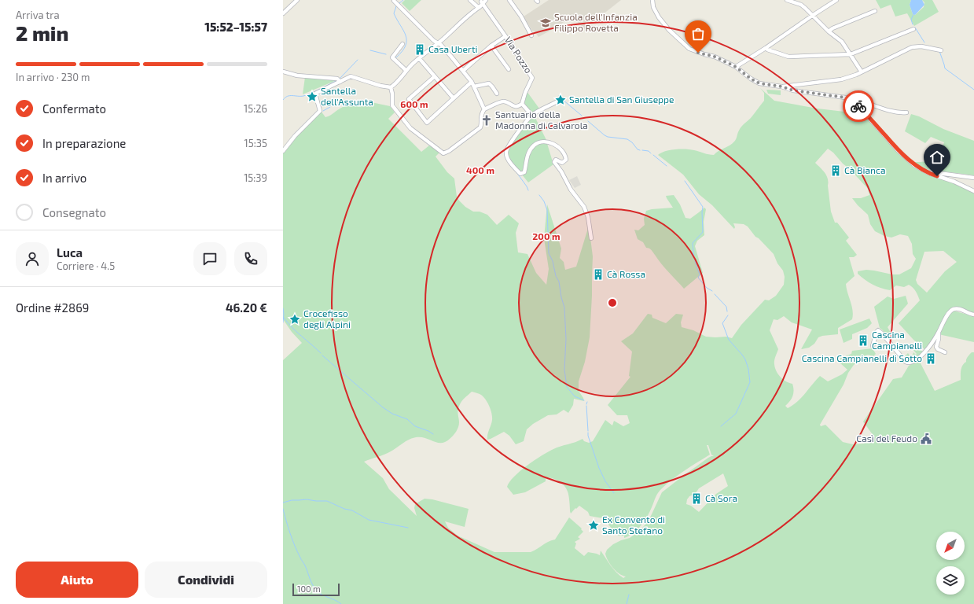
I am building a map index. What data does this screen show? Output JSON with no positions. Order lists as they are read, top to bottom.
{
  "streets": {
    "street": ["Via Pozzo"]
  },
  "places": {
    "school or university": ["Scuola dell'Infanzia Filippo Rovetta"],
    "building": [
      "Casa Uberti",
      "Cà Bianca",
      "Cà Rossa",
      "Cascina Campianelli",
      "Cascina Campianelli di Sotto",
      "Cà Sora"
    ],
    "place": [
      "Santella dell'Assunta",
      "Santella di San Giuseppe",
      "Crocefisso degli Alpini",
      "Ex Convento di Santo Stefano"
    ],
    "church": ["Santuario della Madonna di Calvarola"],
    "public building": ["Casì del Feudo"]
  },
  "scale_bar": "100 m",
  "north": "bottom left",
  "page": {
    "heading": ["2 min", "Arriva tra", "15:52–15:57"],
    "panel": [
      "Luca",
      "Corriere · 4.5",
      "Ordine #2869",
      "46.20 €"
    ],
    "bar": "In arrivo · 230 m",
    "list": [
      ["Confermato", "15:26"],
      ["In preparazione", "15:35"],
      ["In arrivo", "15:39"],
      "Consegnato"
    ],
    "buttons": ["Aiuto", "Condividi"],
    "scale": "100 m"
  },
  "rings": ["600 m", "400 m", "200 m"]
}
